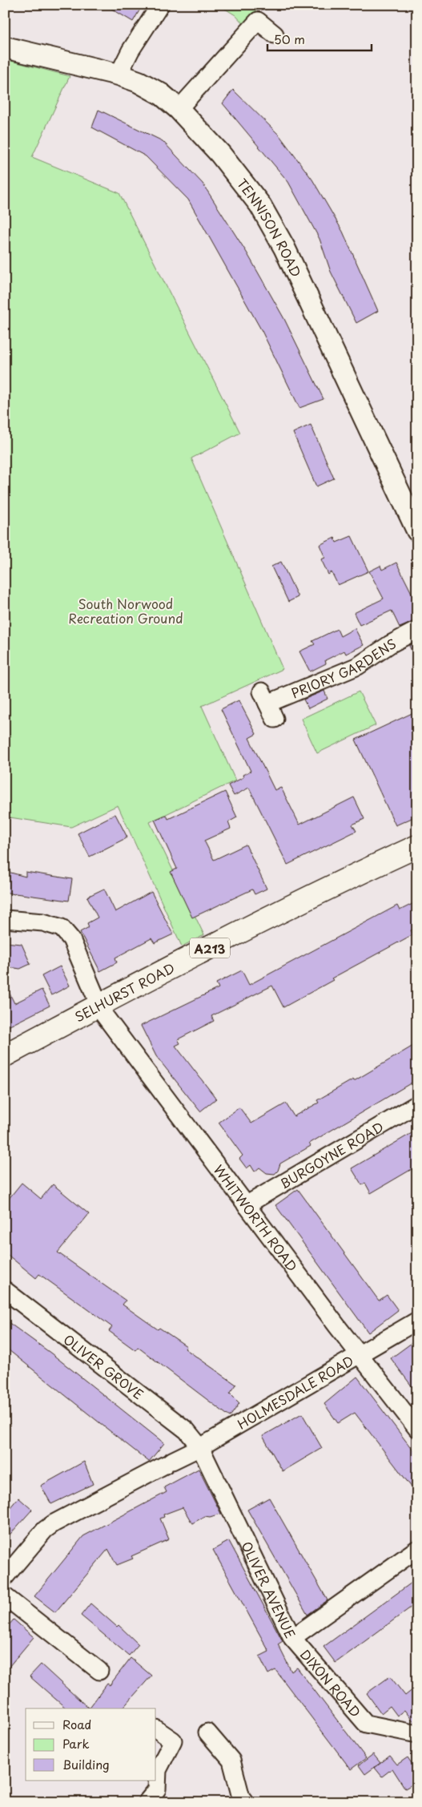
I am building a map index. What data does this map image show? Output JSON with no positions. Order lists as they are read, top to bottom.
{
  "streets": {
    "main road": ["A213", "SELHURST ROAD"],
    "street": [
      "TENNISON ROAD",
      "PRIORY GARDENS",
      "BURGOYNE ROAD",
      "WHITWORTH ROAD",
      "OLIVER GROVE",
      "HOLMESDALE ROAD",
      "OLIVER AVENUE",
      "DIXON ROAD"
    ]
  },
  "crossings": [
    ["SELHURST ROAD", "WHITWORTH ROAD"],
    ["BURGOYNE ROAD", "WHITWORTH ROAD"],
    ["WHITWORTH ROAD", "HOLMESDALE ROAD"],
    ["OLIVER GROVE", "HOLMESDALE ROAD"],
    ["OLIVER GROVE", "OLIVER AVENUE"],
    ["HOLMESDALE ROAD", "OLIVER AVENUE"],
    ["OLIVER AVENUE", "DIXON ROAD"]
  ],
  "parks": ["South Norwood Recreation Ground"],
  "legend": ["Road", "Park", "Building"],
  "scale_bar": "50 m"
}
